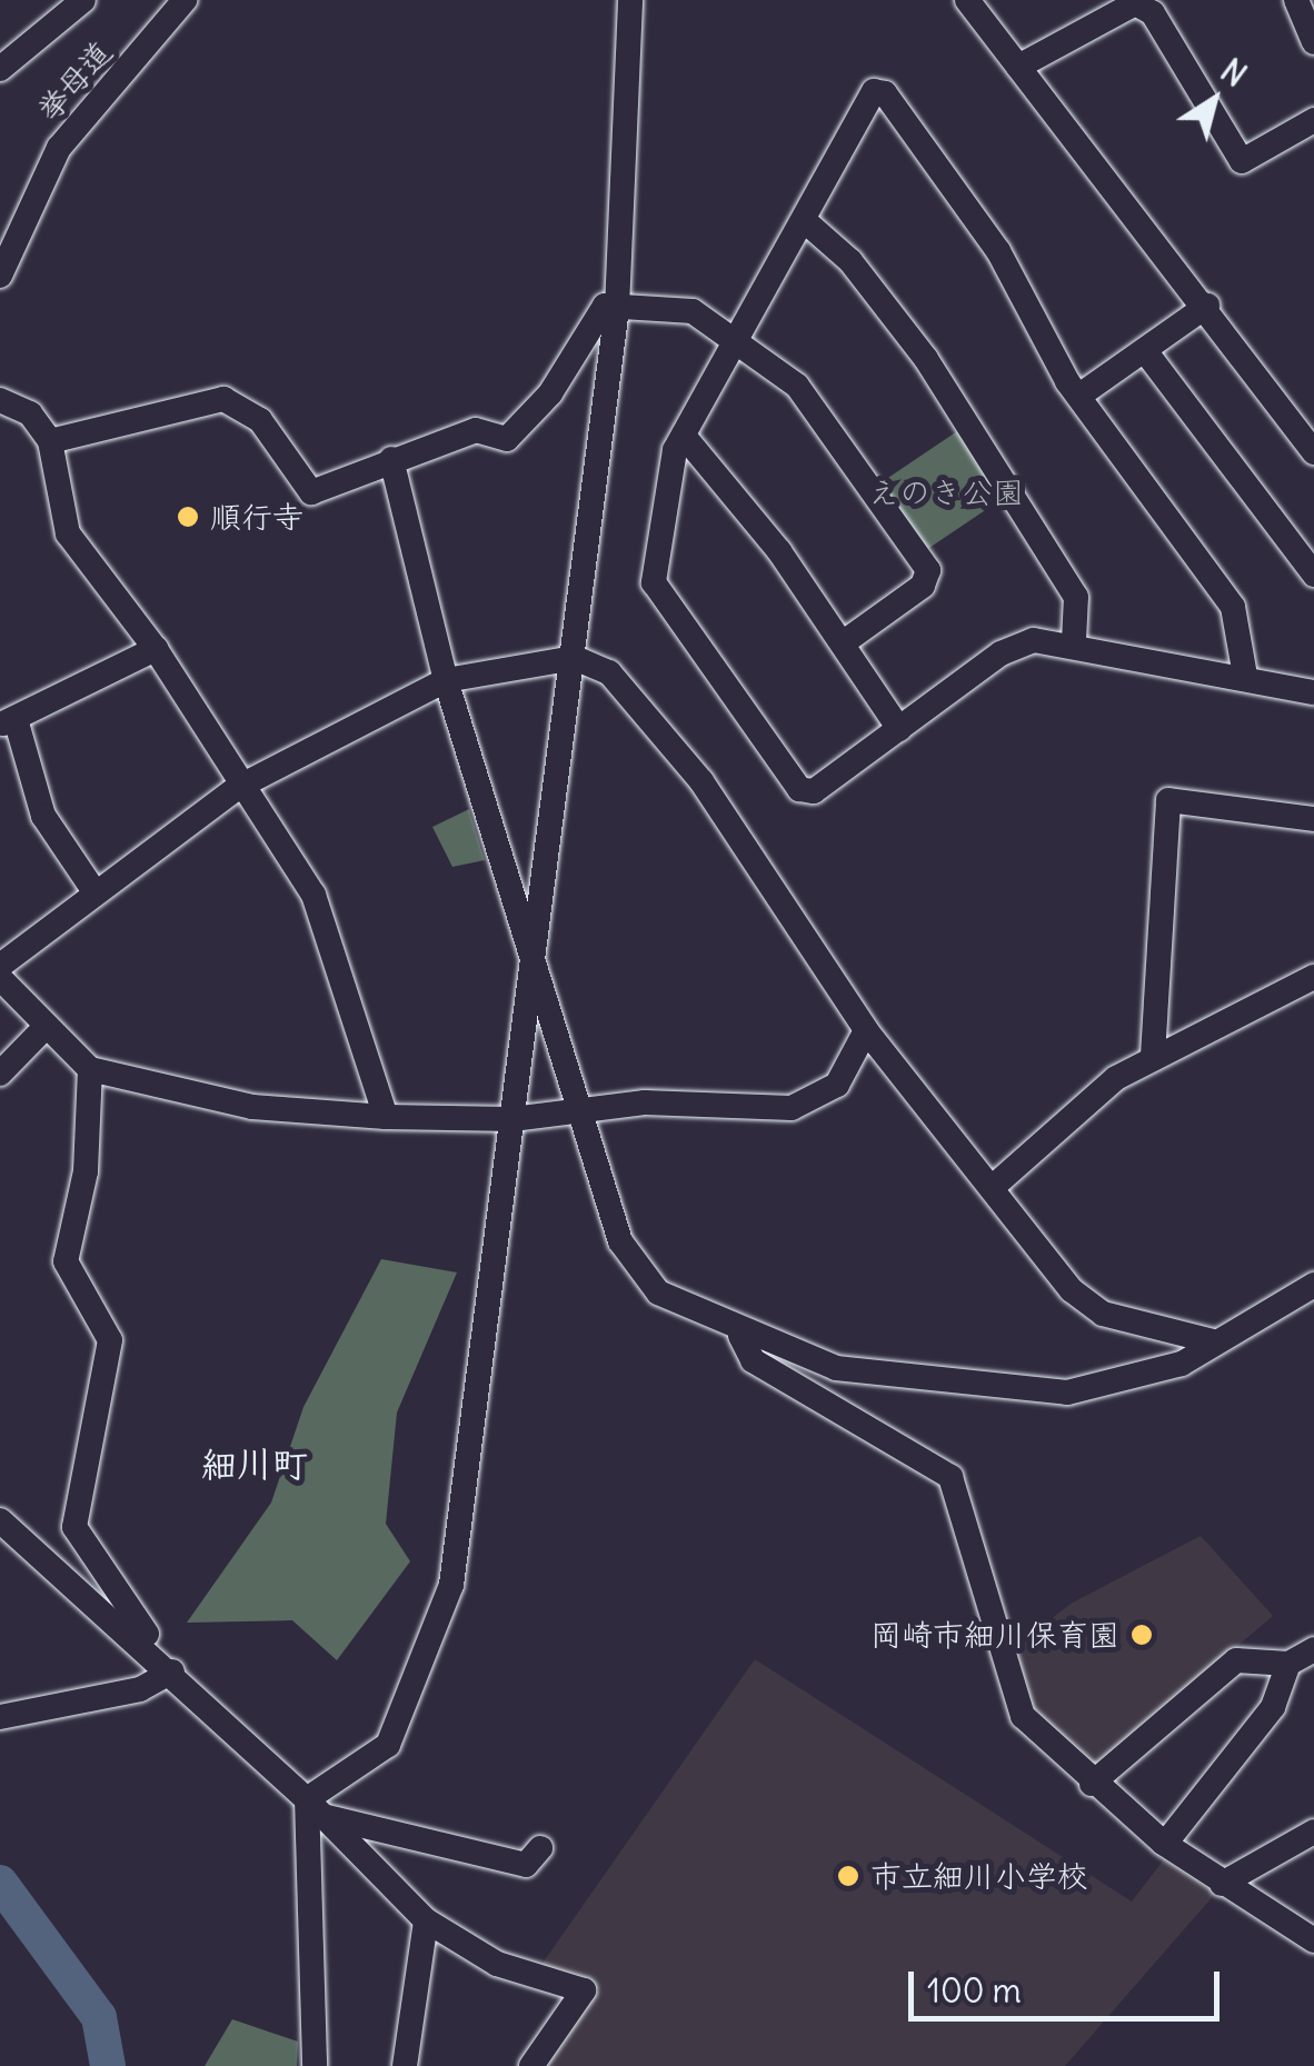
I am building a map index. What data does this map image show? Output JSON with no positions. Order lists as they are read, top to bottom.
{
  "streets": {
    "street": ["挙母道"]
  },
  "districts": ["細川町"],
  "parks": ["えのき公園"],
  "places": ["順行寺", "岡崎市細川保育園", "市立細川小学校"],
  "scale_bar": "100 m",
  "north": "top right"
}
